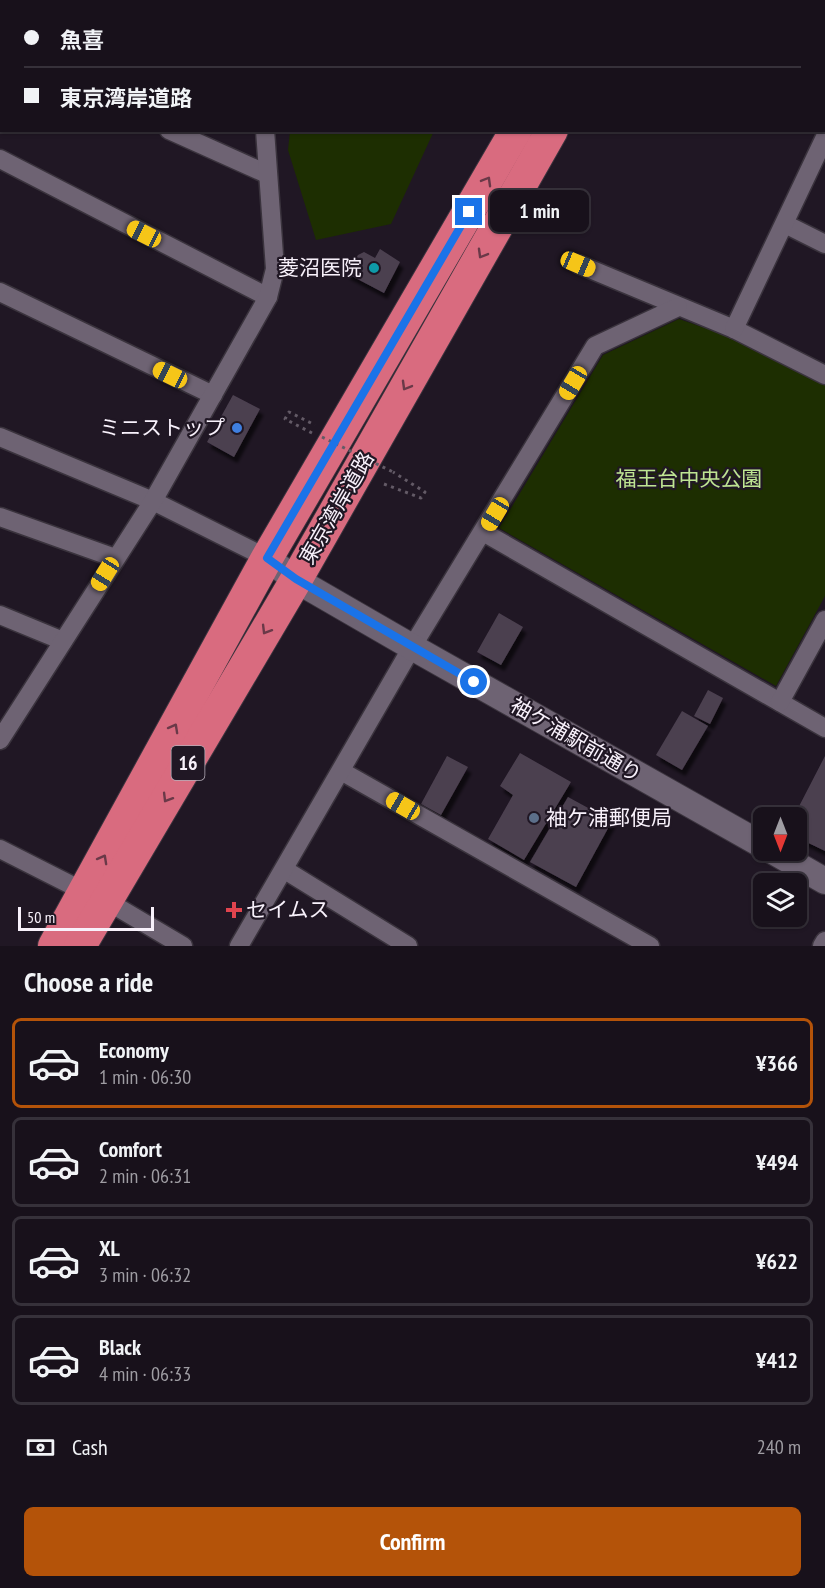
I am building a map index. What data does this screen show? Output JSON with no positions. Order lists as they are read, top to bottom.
{
  "streets": {
    "highway": ["東京湾岸道路", "16"],
    "street": ["袖ケ浦駅前通り"]
  },
  "crossings": [
    ["東京湾岸道路", "袖ケ浦駅前通り"]
  ],
  "parks": ["福王台中央公園"],
  "places": {
    "other": ["菱沼医院", "ミニストップ", "袖ケ浦郵便局"],
    "health": ["セイムス"]
  },
  "scale_bar": "50 m",
  "north": "bottom",
  "page": {
    "banner": ["魚喜", "東京湾岸道路"],
    "bubble": "1 min",
    "scale": "50 m",
    "heading": "Choose a ride",
    "list": [
      {
        "name": "Economy",
        "note": "1 min · 06:30",
        "value": "¥366"
      },
      {
        "name": "Comfort",
        "note": "2 min · 06:31",
        "value": "¥494"
      },
      {
        "name": "XL",
        "note": "3 min · 06:32",
        "value": "¥622"
      },
      {
        "name": "Black",
        "note": "4 min · 06:33",
        "value": "¥412"
      }
    ],
    "pay": ["Cash", "240 m"],
    "buttons": "Confirm"
  }
}
